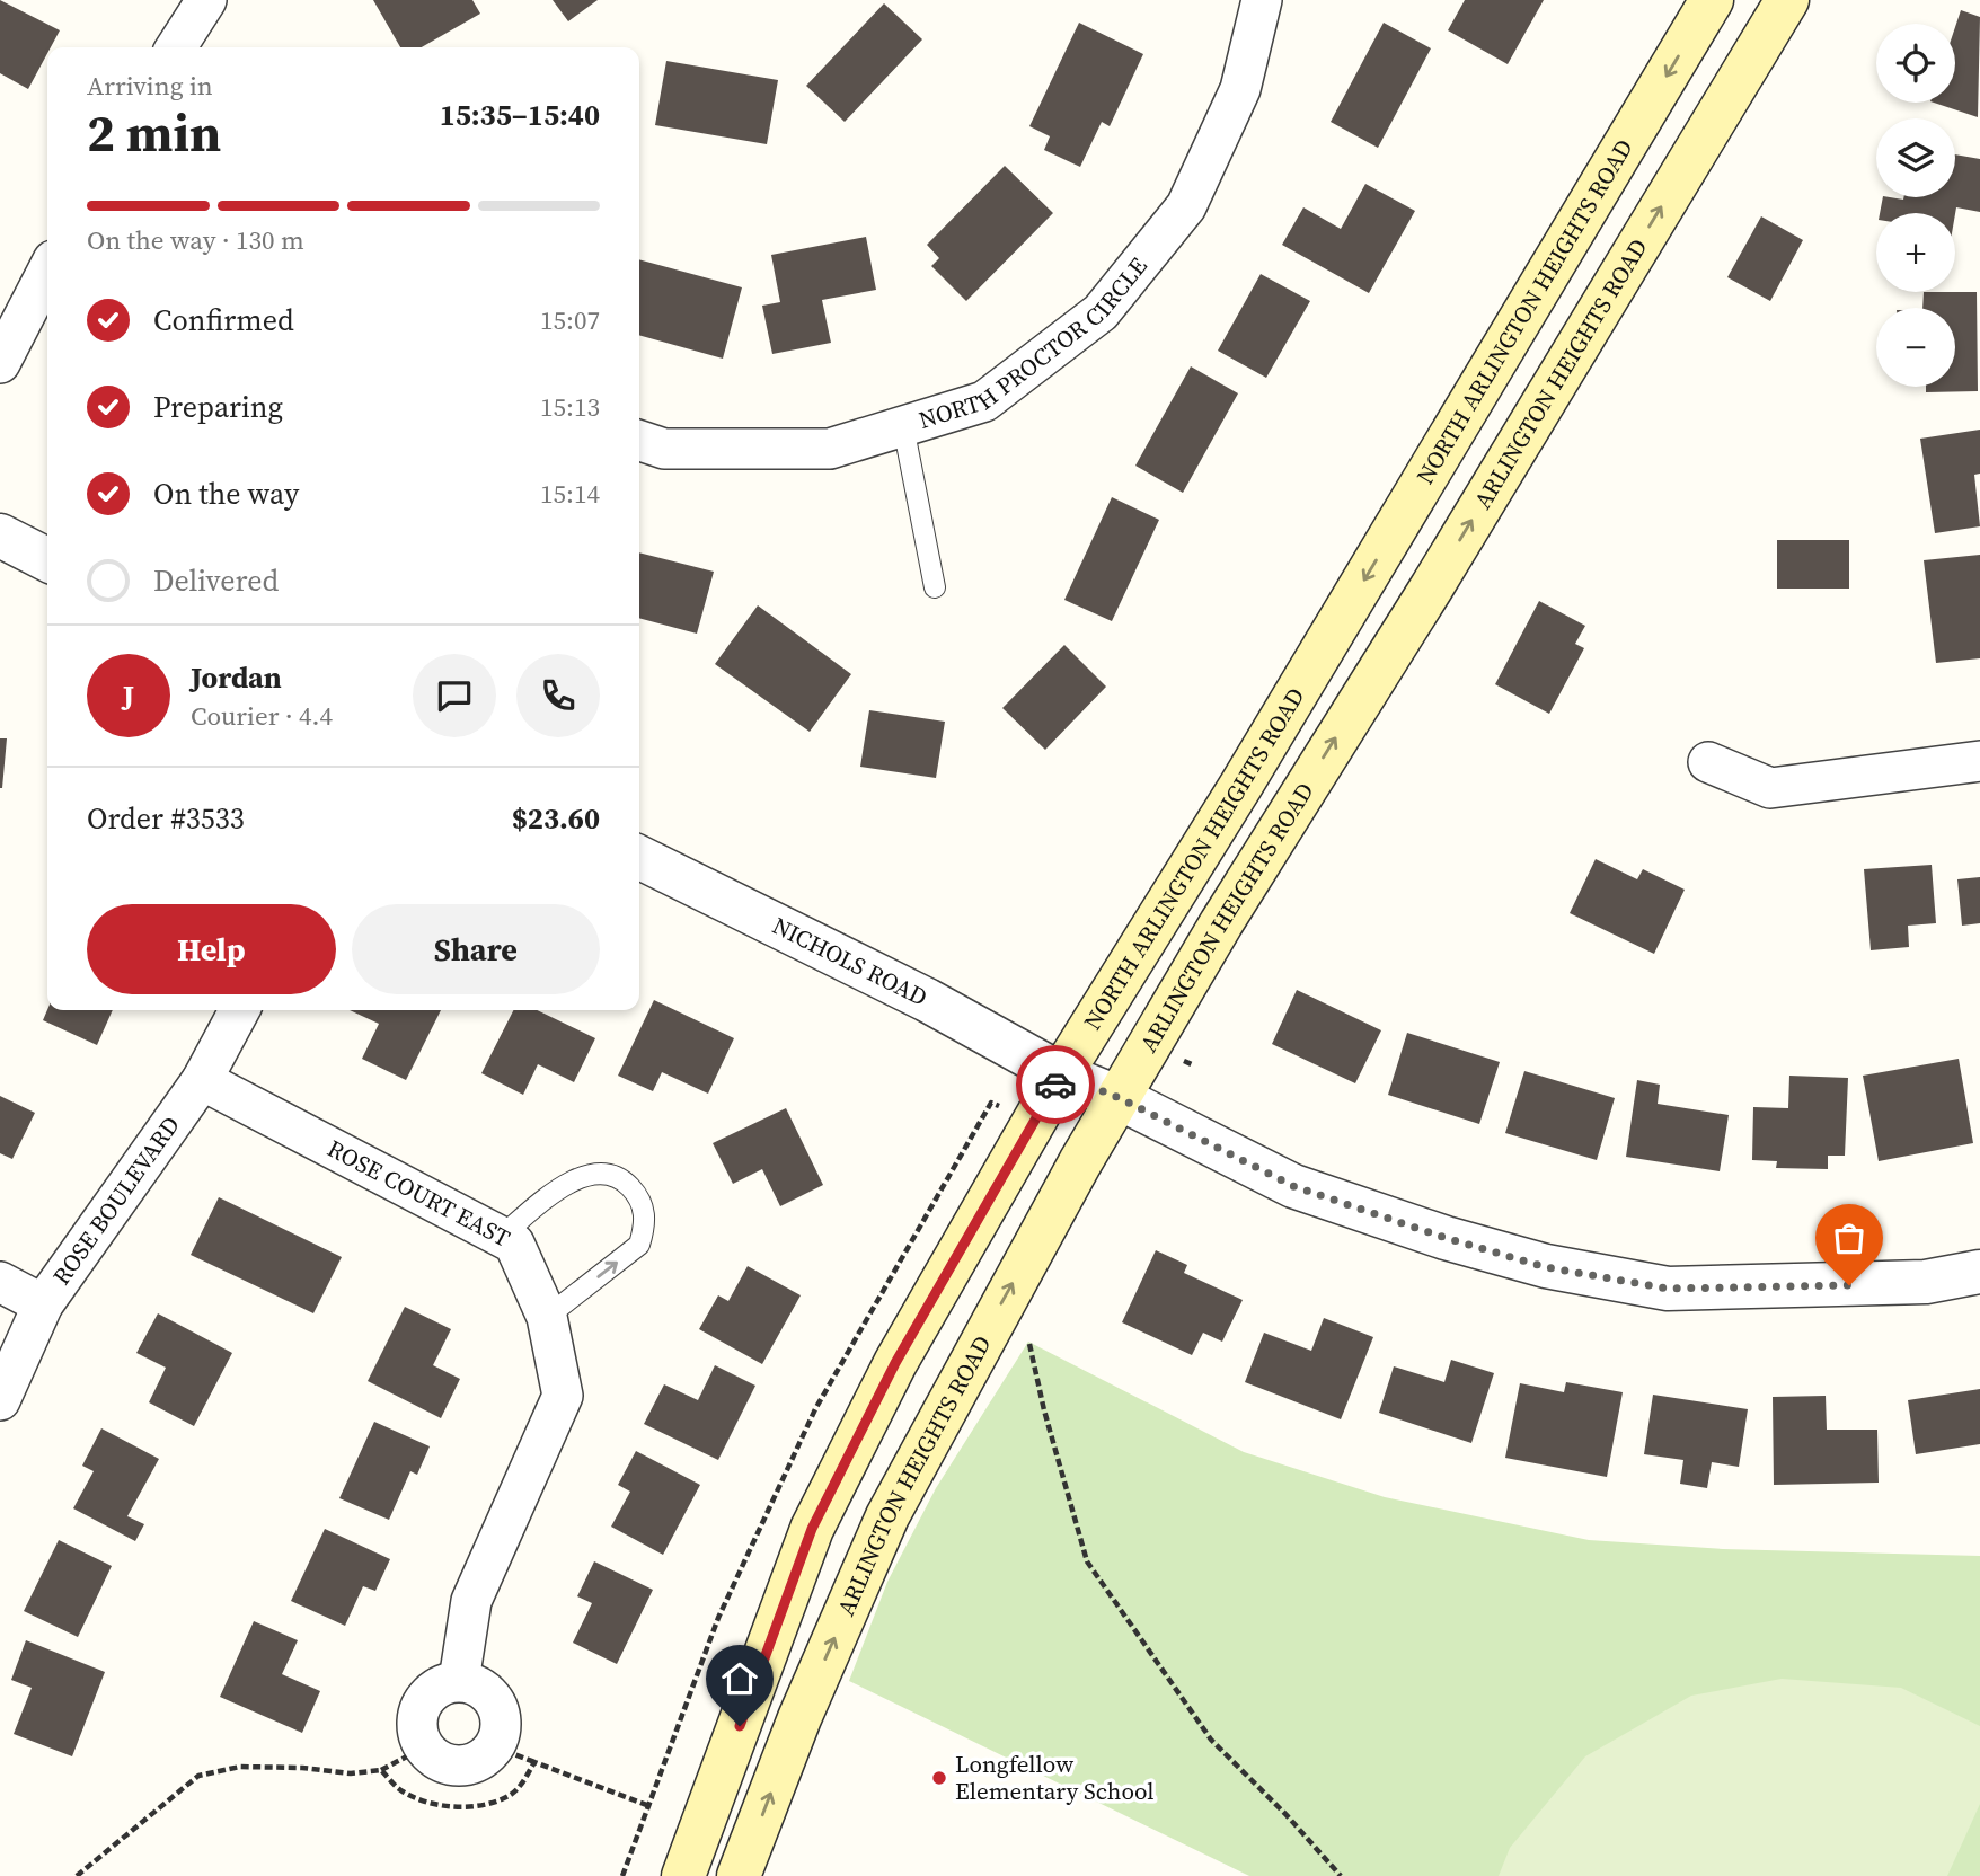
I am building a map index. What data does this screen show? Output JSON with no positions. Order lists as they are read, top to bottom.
{
  "streets": {
    "main road": ["NORTH ARLINGTON HEIGHTS ROAD", "ARLINGTON HEIGHTS ROAD"],
    "street": [
      "NORTH PROCTOR CIRCLE",
      "NICHOLS ROAD",
      "ROSE COURT EAST",
      "ROSE BOULEVARD"
    ]
  },
  "crossings": [
    ["NORTH ARLINGTON HEIGHTS ROAD", "NICHOLS ROAD"],
    ["ARLINGTON HEIGHTS ROAD", "NICHOLS ROAD"],
    ["ROSE COURT EAST", "ROSE BOULEVARD"]
  ],
  "one_way": ["NORTH ARLINGTON HEIGHTS ROAD", "ARLINGTON HEIGHTS ROAD"],
  "places": ["Longfellow Elementary School"],
  "page": {
    "map_buttons": ["+", "−"],
    "heading": ["2 min", "Arriving in", "15:35–15:40"],
    "panel": [
      "Jordan",
      "Courier · 4.4",
      "Order #3533",
      "$23.60"
    ],
    "bar": "On the way · 130 m",
    "list": [
      ["Confirmed", "15:07"],
      ["Preparing", "15:13"],
      ["On the way", "15:14"],
      "Delivered"
    ],
    "round": "J",
    "buttons": ["Help", "Share"]
  }
}
